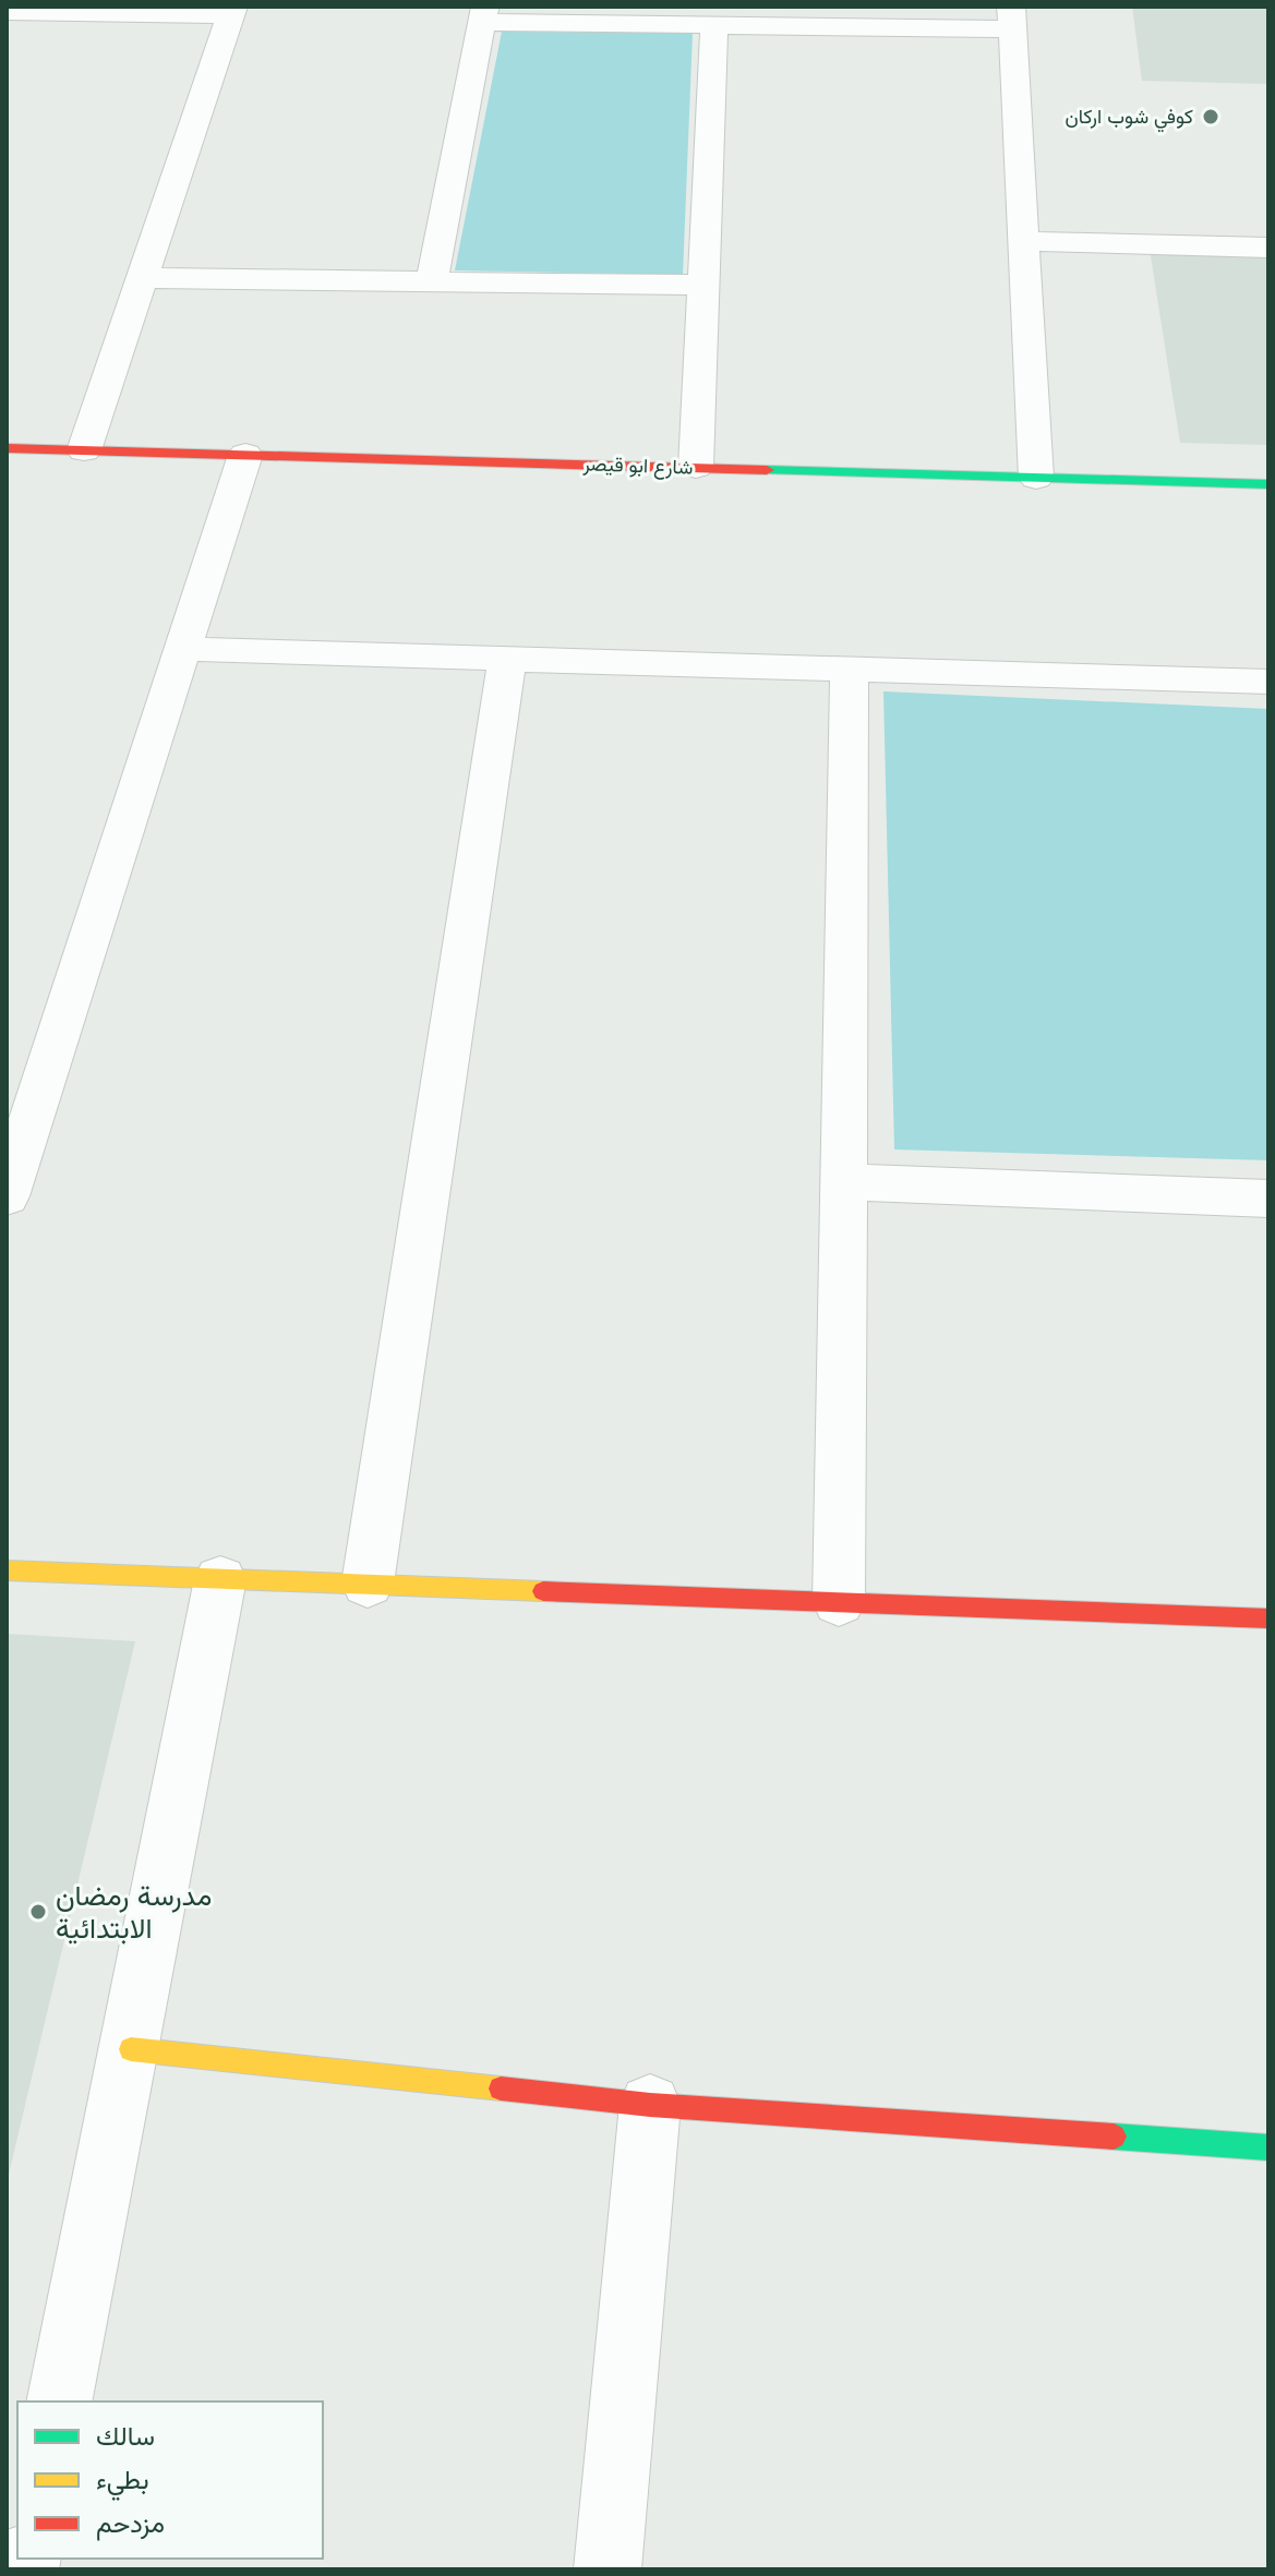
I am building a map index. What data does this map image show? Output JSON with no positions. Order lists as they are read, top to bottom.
{
  "streets": {
    "street": ["شارع ابو قيصر"]
  },
  "places": ["كوفي شوب اركان", "مدرسة رمضان الابتدائية"],
  "legend": ["سالك", "بطيء", "مزدحم"]
}
